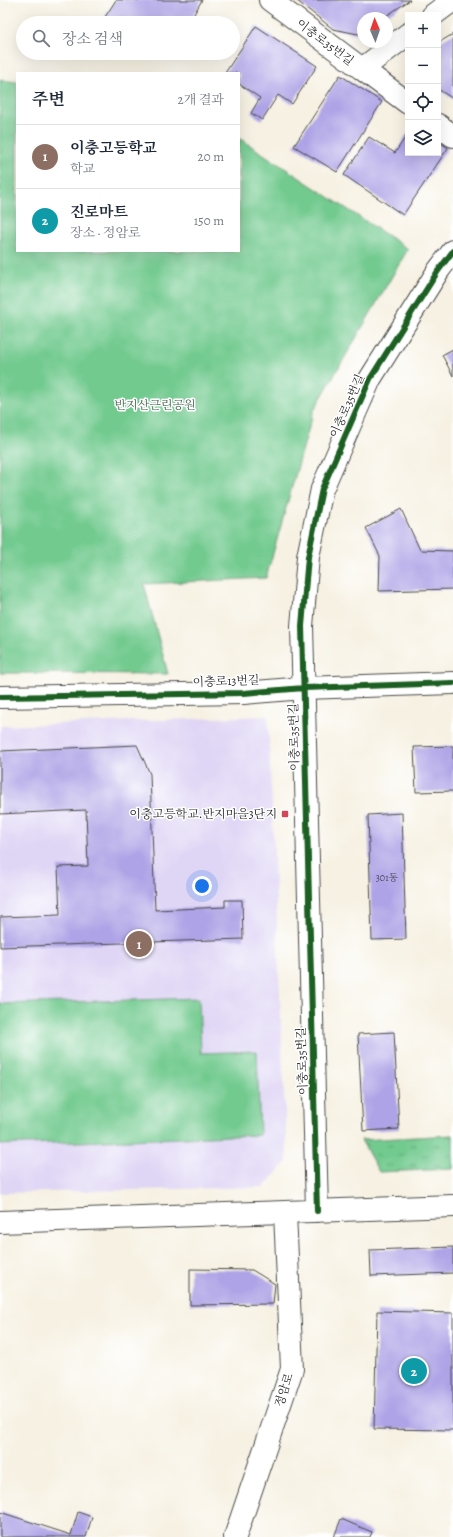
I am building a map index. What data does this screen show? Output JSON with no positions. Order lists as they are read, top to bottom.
{
  "streets": {
    "street": ["이충로35번길", "이충로13번길", "정암로"]
  },
  "crossings": [
    ["이충로35번길", "이충로13번길"]
  ],
  "parks": ["반지산근린공원"],
  "places": {
    "transit": ["이충고등학교.반지마을3단지"]
  },
  "house_numbers": ["301동"],
  "north": "top",
  "page": {
    "map_buttons": ["+", "−"],
    "search": "장소 검색",
    "heading": ["주변", "2개 결과"],
    "list": [
      {
        "mark": "1",
        "name": "이충고등학교",
        "note": "학교",
        "value": "20 m"
      },
      {
        "mark": "2",
        "name": "진로마트",
        "note": "장소 · 정암로",
        "value": "150 m"
      }
    ],
    "pins": ["1", "2"]
  }
}
